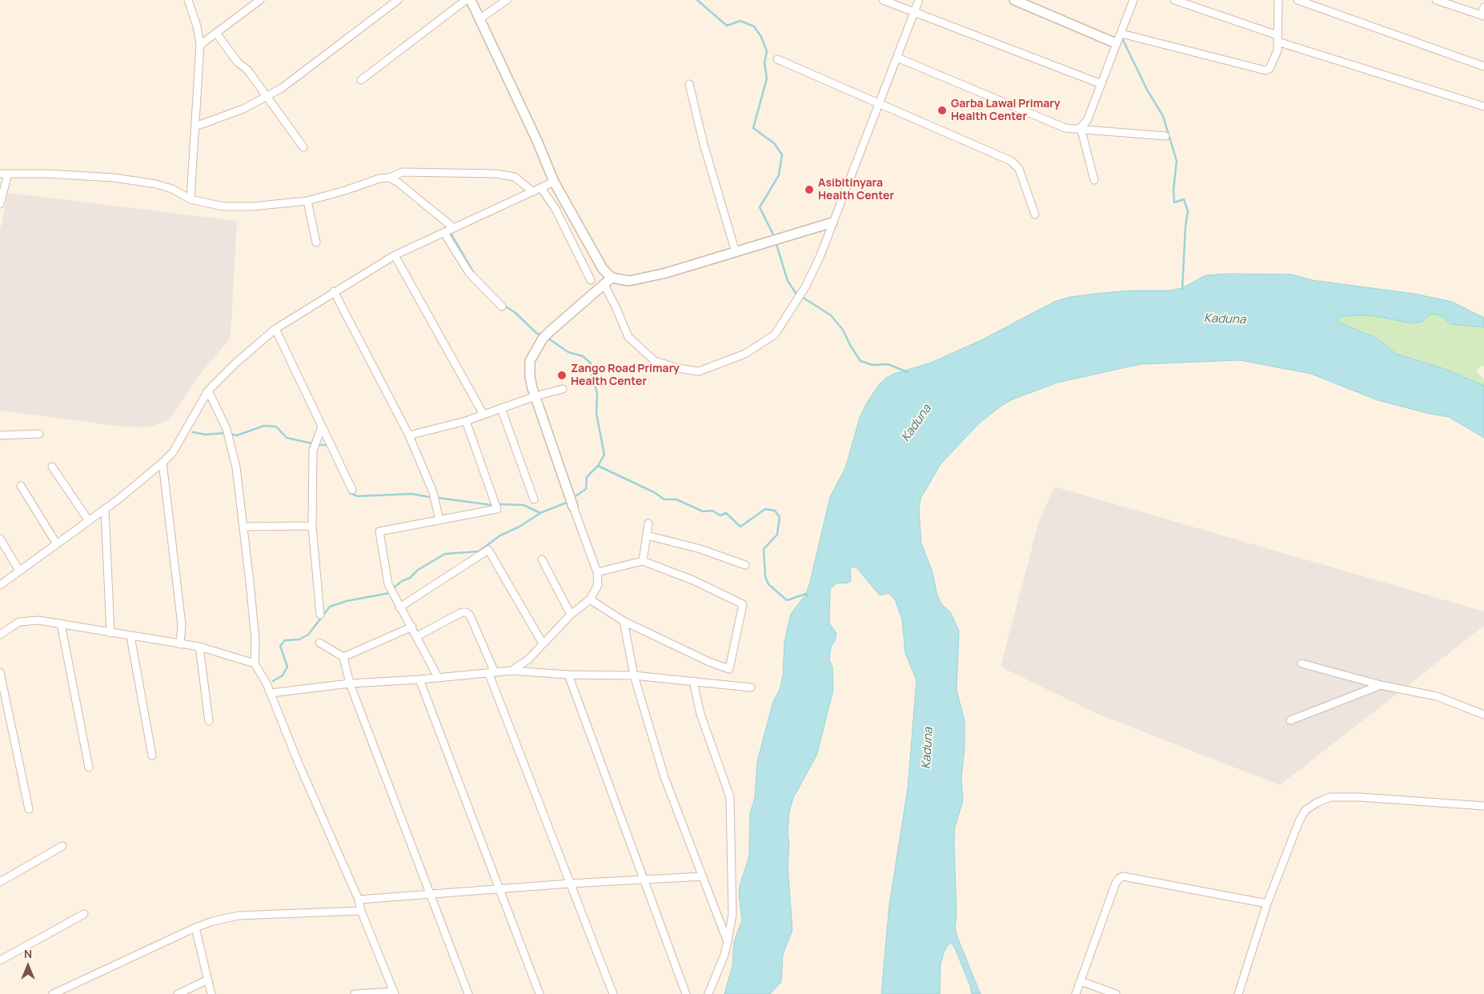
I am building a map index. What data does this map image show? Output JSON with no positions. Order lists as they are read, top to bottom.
{
  "water": ["Kaduna"],
  "places": ["Garba Lawal Primary Health Center", "Asibitinyara Health Center", "Zango Road Primary Health Center"],
  "north": "top"
}
